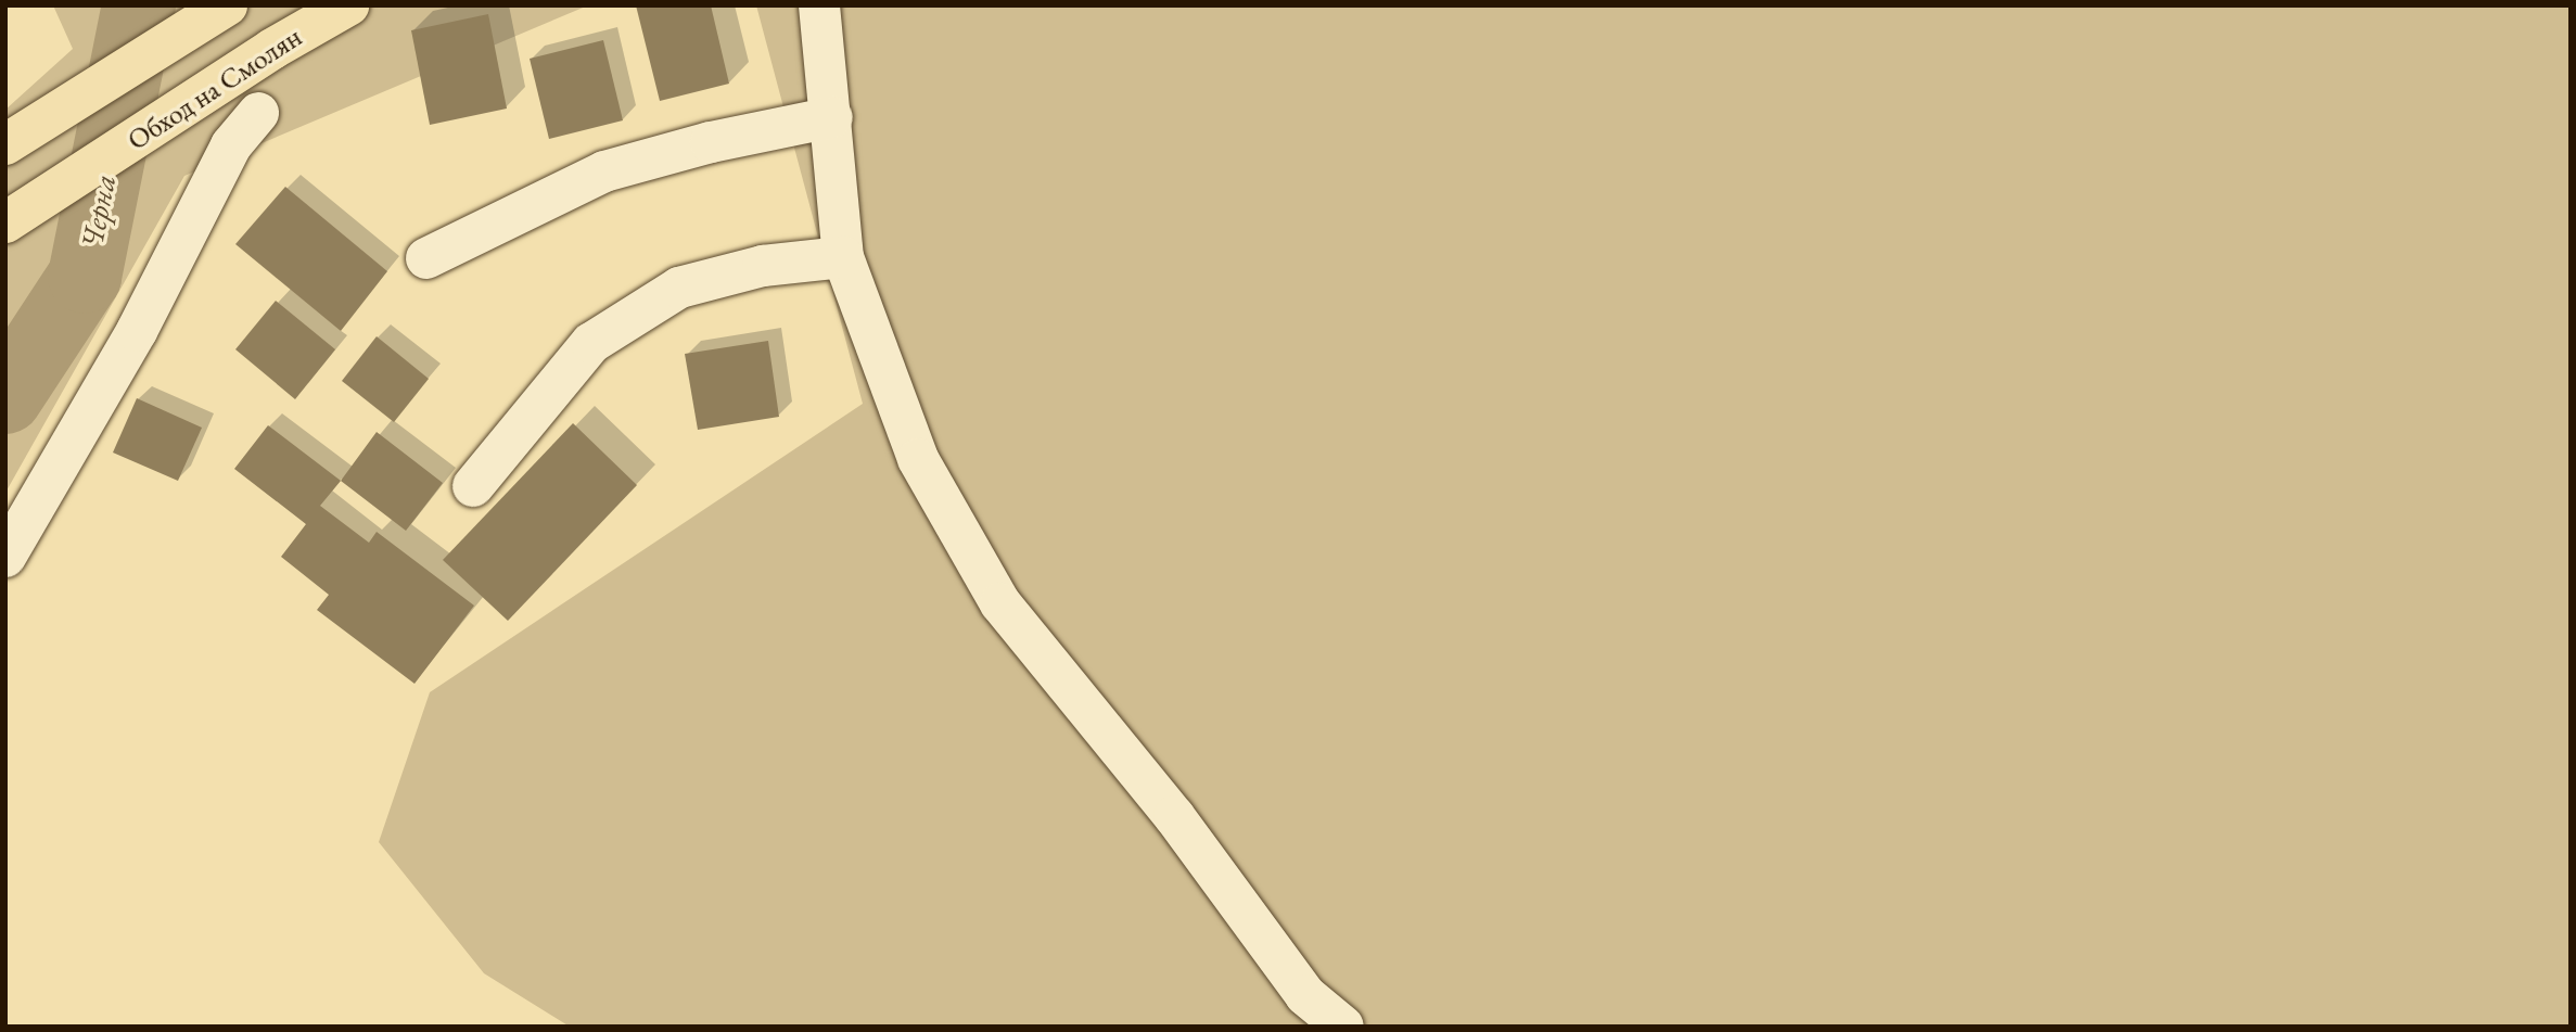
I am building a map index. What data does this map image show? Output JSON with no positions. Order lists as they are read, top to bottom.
{
  "streets": {
    "main road": ["Обход на Смолян"]
  },
  "water": ["Черна"]
}
